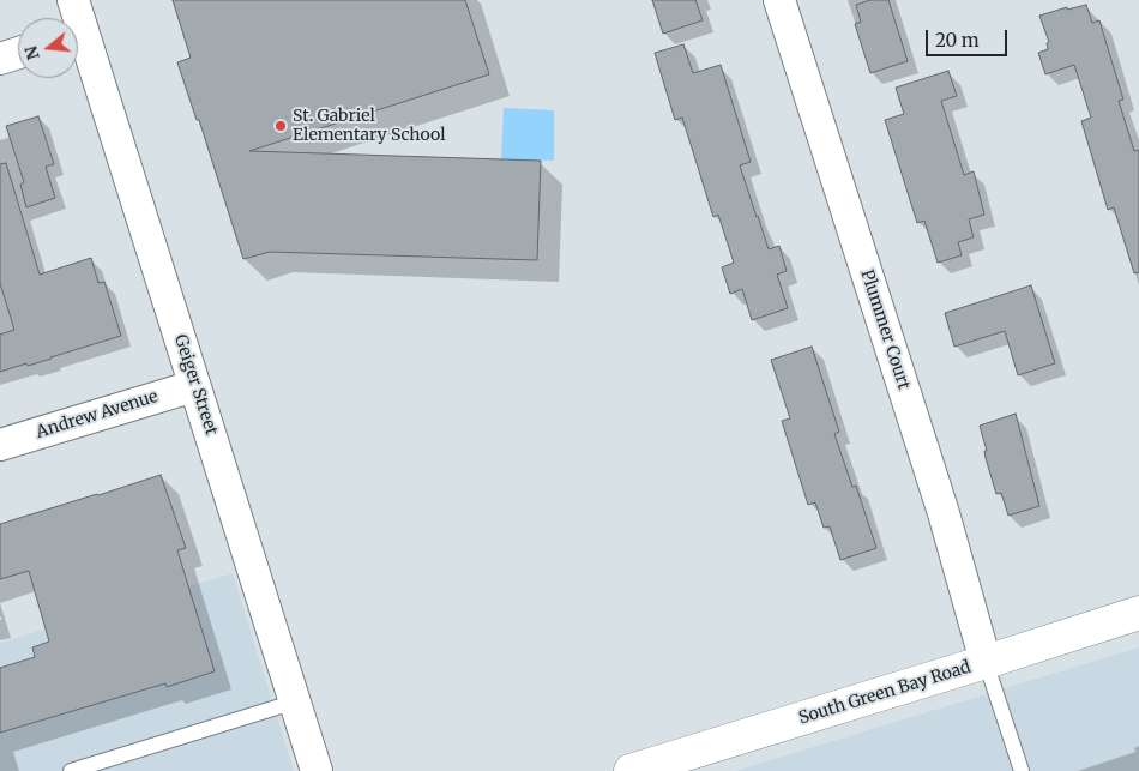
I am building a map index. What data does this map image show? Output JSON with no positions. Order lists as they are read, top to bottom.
{
  "streets": {
    "main road": ["South Green Bay Road"],
    "street": ["Plummer Court", "Geiger Street", "Andrew Avenue"]
  },
  "crossings": [
    ["Plummer Court", "South Green Bay Road"],
    ["Geiger Street", "Andrew Avenue"]
  ],
  "places": ["St. Gabriel Elementary School"],
  "scale_bar": "20 m",
  "north": "left"
}
